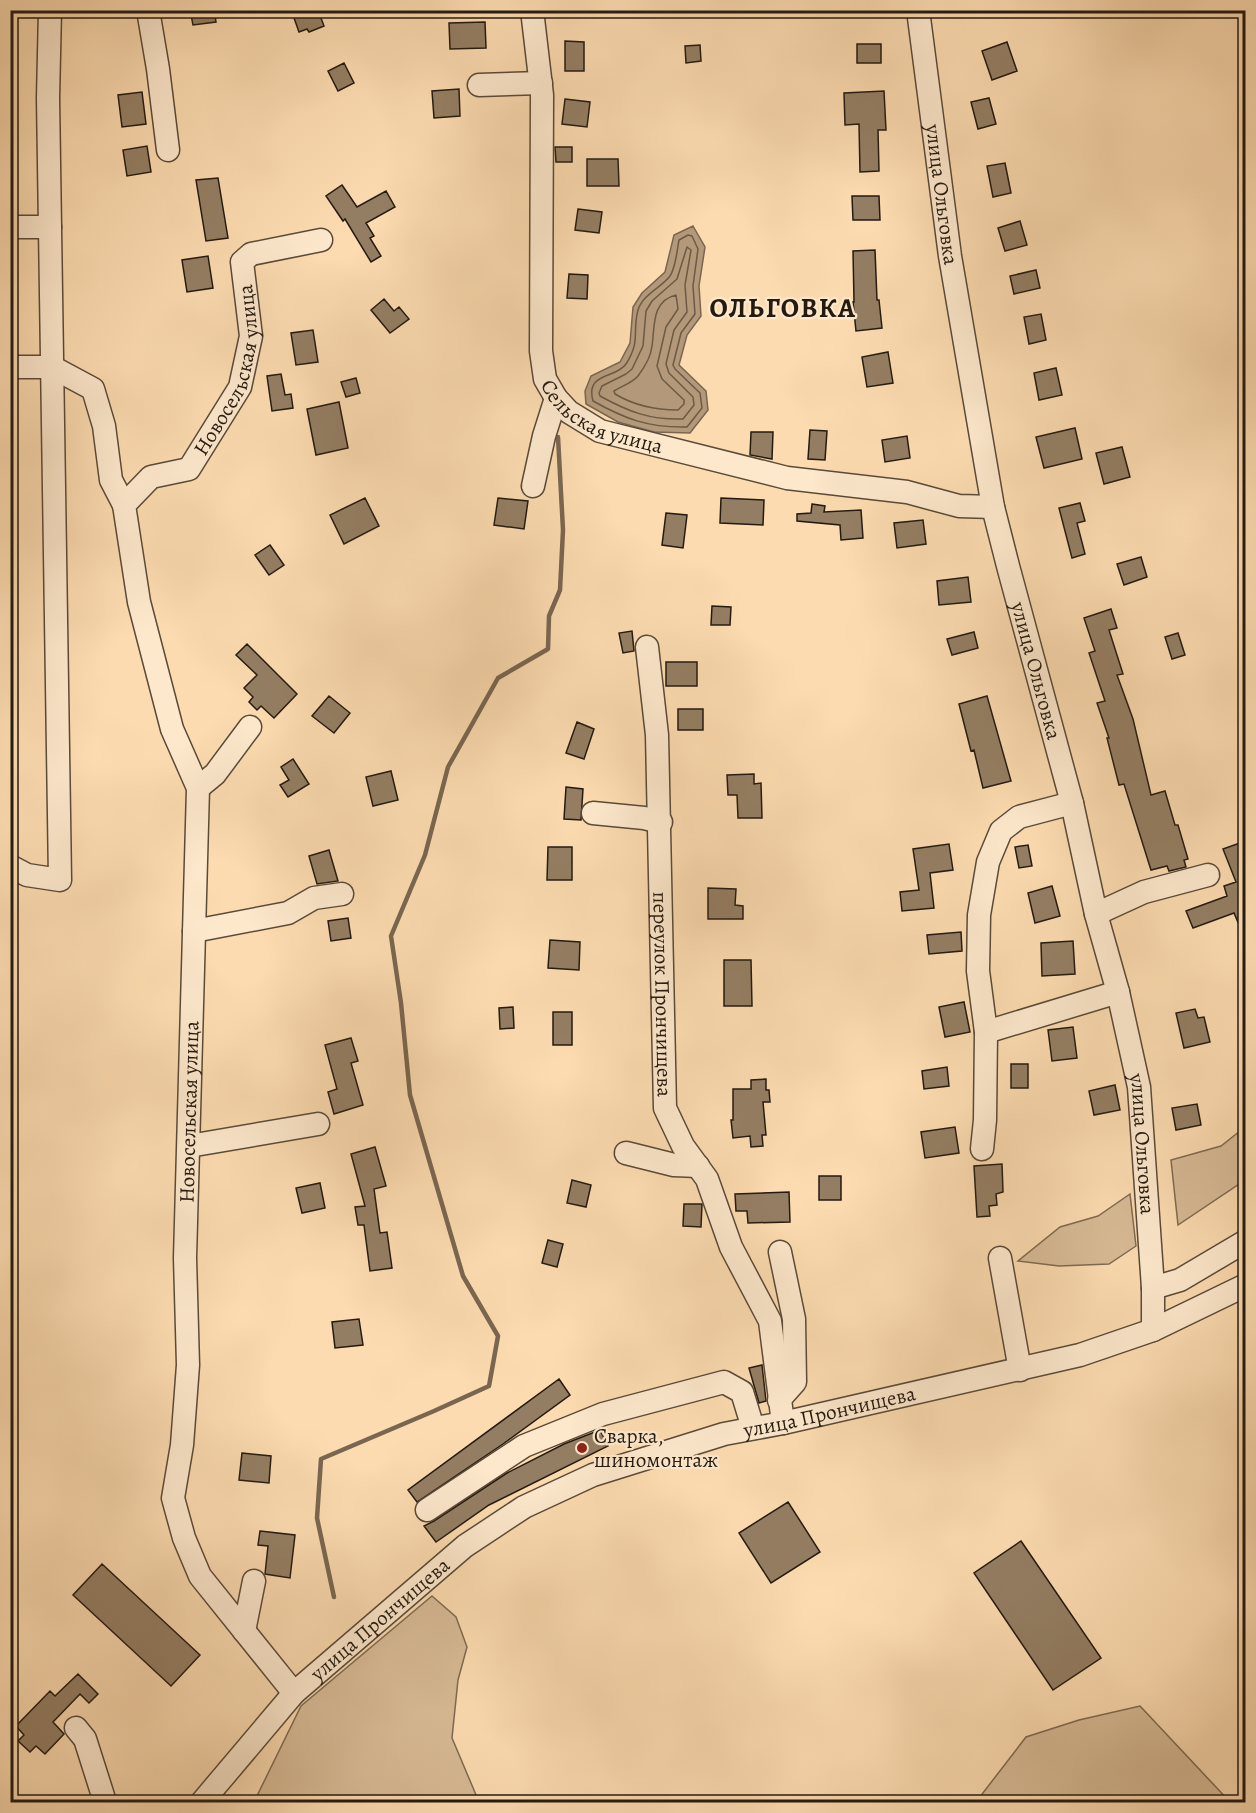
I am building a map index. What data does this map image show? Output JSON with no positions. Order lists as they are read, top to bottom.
{
  "streets": {
    "street": [
      "улица Ольговка",
      "Новосельская улица",
      "Сельская улица",
      "переулок Прончищева",
      "улица Прончищева"
    ]
  },
  "crossings": [
    ["улица Ольговка", "Сельская улица"],
    ["улица Ольговка", "улица Прончищева"],
    ["Новосельская улица", "улица Прончищева"],
    ["переулок Прончищева", "улица Прончищева"]
  ],
  "districts": ["ОЛЬГОВКА"],
  "places": ["Сварка, шиномонтаж"]
}
